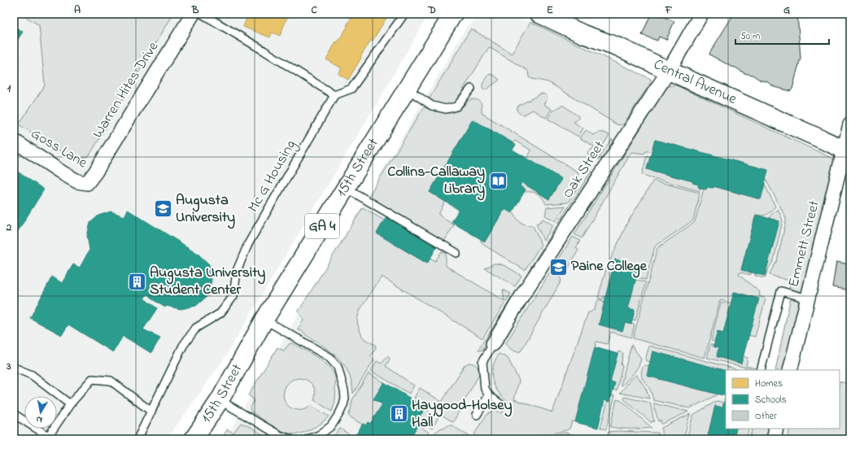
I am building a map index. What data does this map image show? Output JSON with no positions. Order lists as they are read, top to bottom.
{
  "streets": {
    "main road": ["Central Avenue", "15th Street", "GA 4"],
    "street": [
      "Warren Hites Drive",
      "Goss Lane",
      "Oak Street",
      "Emmett Street"
    ],
    "lane": ["Mc G Housing"]
  },
  "crossings": [
    ["Central Avenue", "Oak Street"],
    ["Central Avenue", "Emmett Street"],
    ["Warren Hites Drive", "Goss Lane"]
  ],
  "places": {
    "library": ["Collins-Callaway Library"],
    "school or university": ["Augusta University", "Paine College"],
    "building": ["Augusta University Student Center", "Haygood-Holsey Hall"]
  },
  "legend": ["Homes", "Schools", "Other"],
  "scale_bar": "50 m",
  "north": "bottom",
  "grid": {
    "columns": [
      "A",
      "B",
      "C",
      "D",
      "E",
      "F",
      "G"
    ],
    "rows": ["1", "2", "3"]
  }
}
